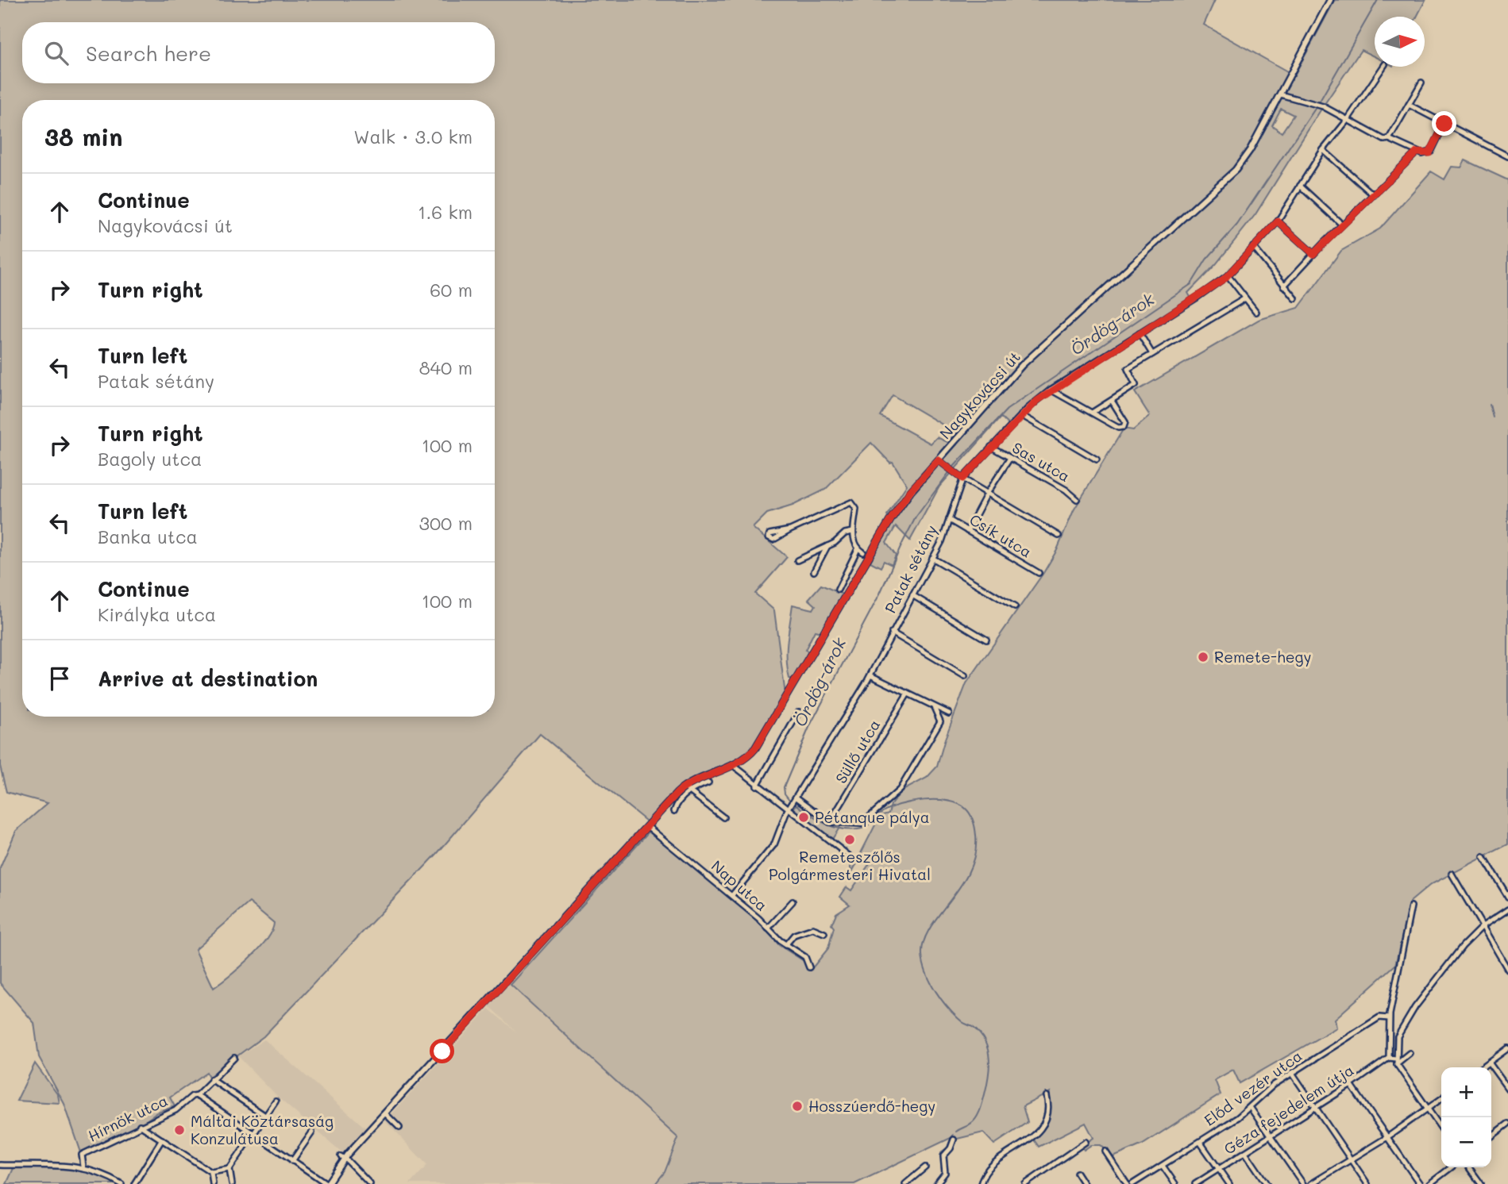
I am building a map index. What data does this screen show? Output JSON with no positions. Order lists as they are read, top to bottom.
{
  "streets": {
    "street": [
      "Nagykovácsi út",
      "Sas utca",
      "Csík utca",
      "Patak sétány",
      "Süllő utca",
      "Nap utca",
      "Előd vezér utca",
      "Géza fejedelem útja",
      "Hírnök utca"
    ]
  },
  "crossings": [
    ["Nagykovácsi út", "Nap utca"],
    ["Sas utca", "Patak sétány"],
    ["Csík utca", "Patak sétány"],
    ["Patak sétány", "Nap utca"]
  ],
  "water": ["Ördög-árok"],
  "places": [
    "Remete-hegy",
    "Pétanque pálya",
    "Remeteszőlős Polgármesteri Hivatal",
    "Hosszúerdő-hegy",
    "Máltai Köztársaság Konzulátusa"
  ],
  "north": "right",
  "page": {
    "search": "Search here",
    "heading": ["38 min", "Walk · 3.0 km"],
    "list": [
      ["Continue", "Nagykovácsi út", "1.6 km"],
      ["Turn right", "60 m"],
      ["Turn left", "Patak sétány", "840 m"],
      ["Turn right", "Bagoly utca", "100 m"],
      ["Turn left", "Banka utca", "300 m"],
      ["Continue", "Királyka utca", "100 m"],
      "Arrive at destination"
    ],
    "map_buttons": ["+", "−"]
  }
}
